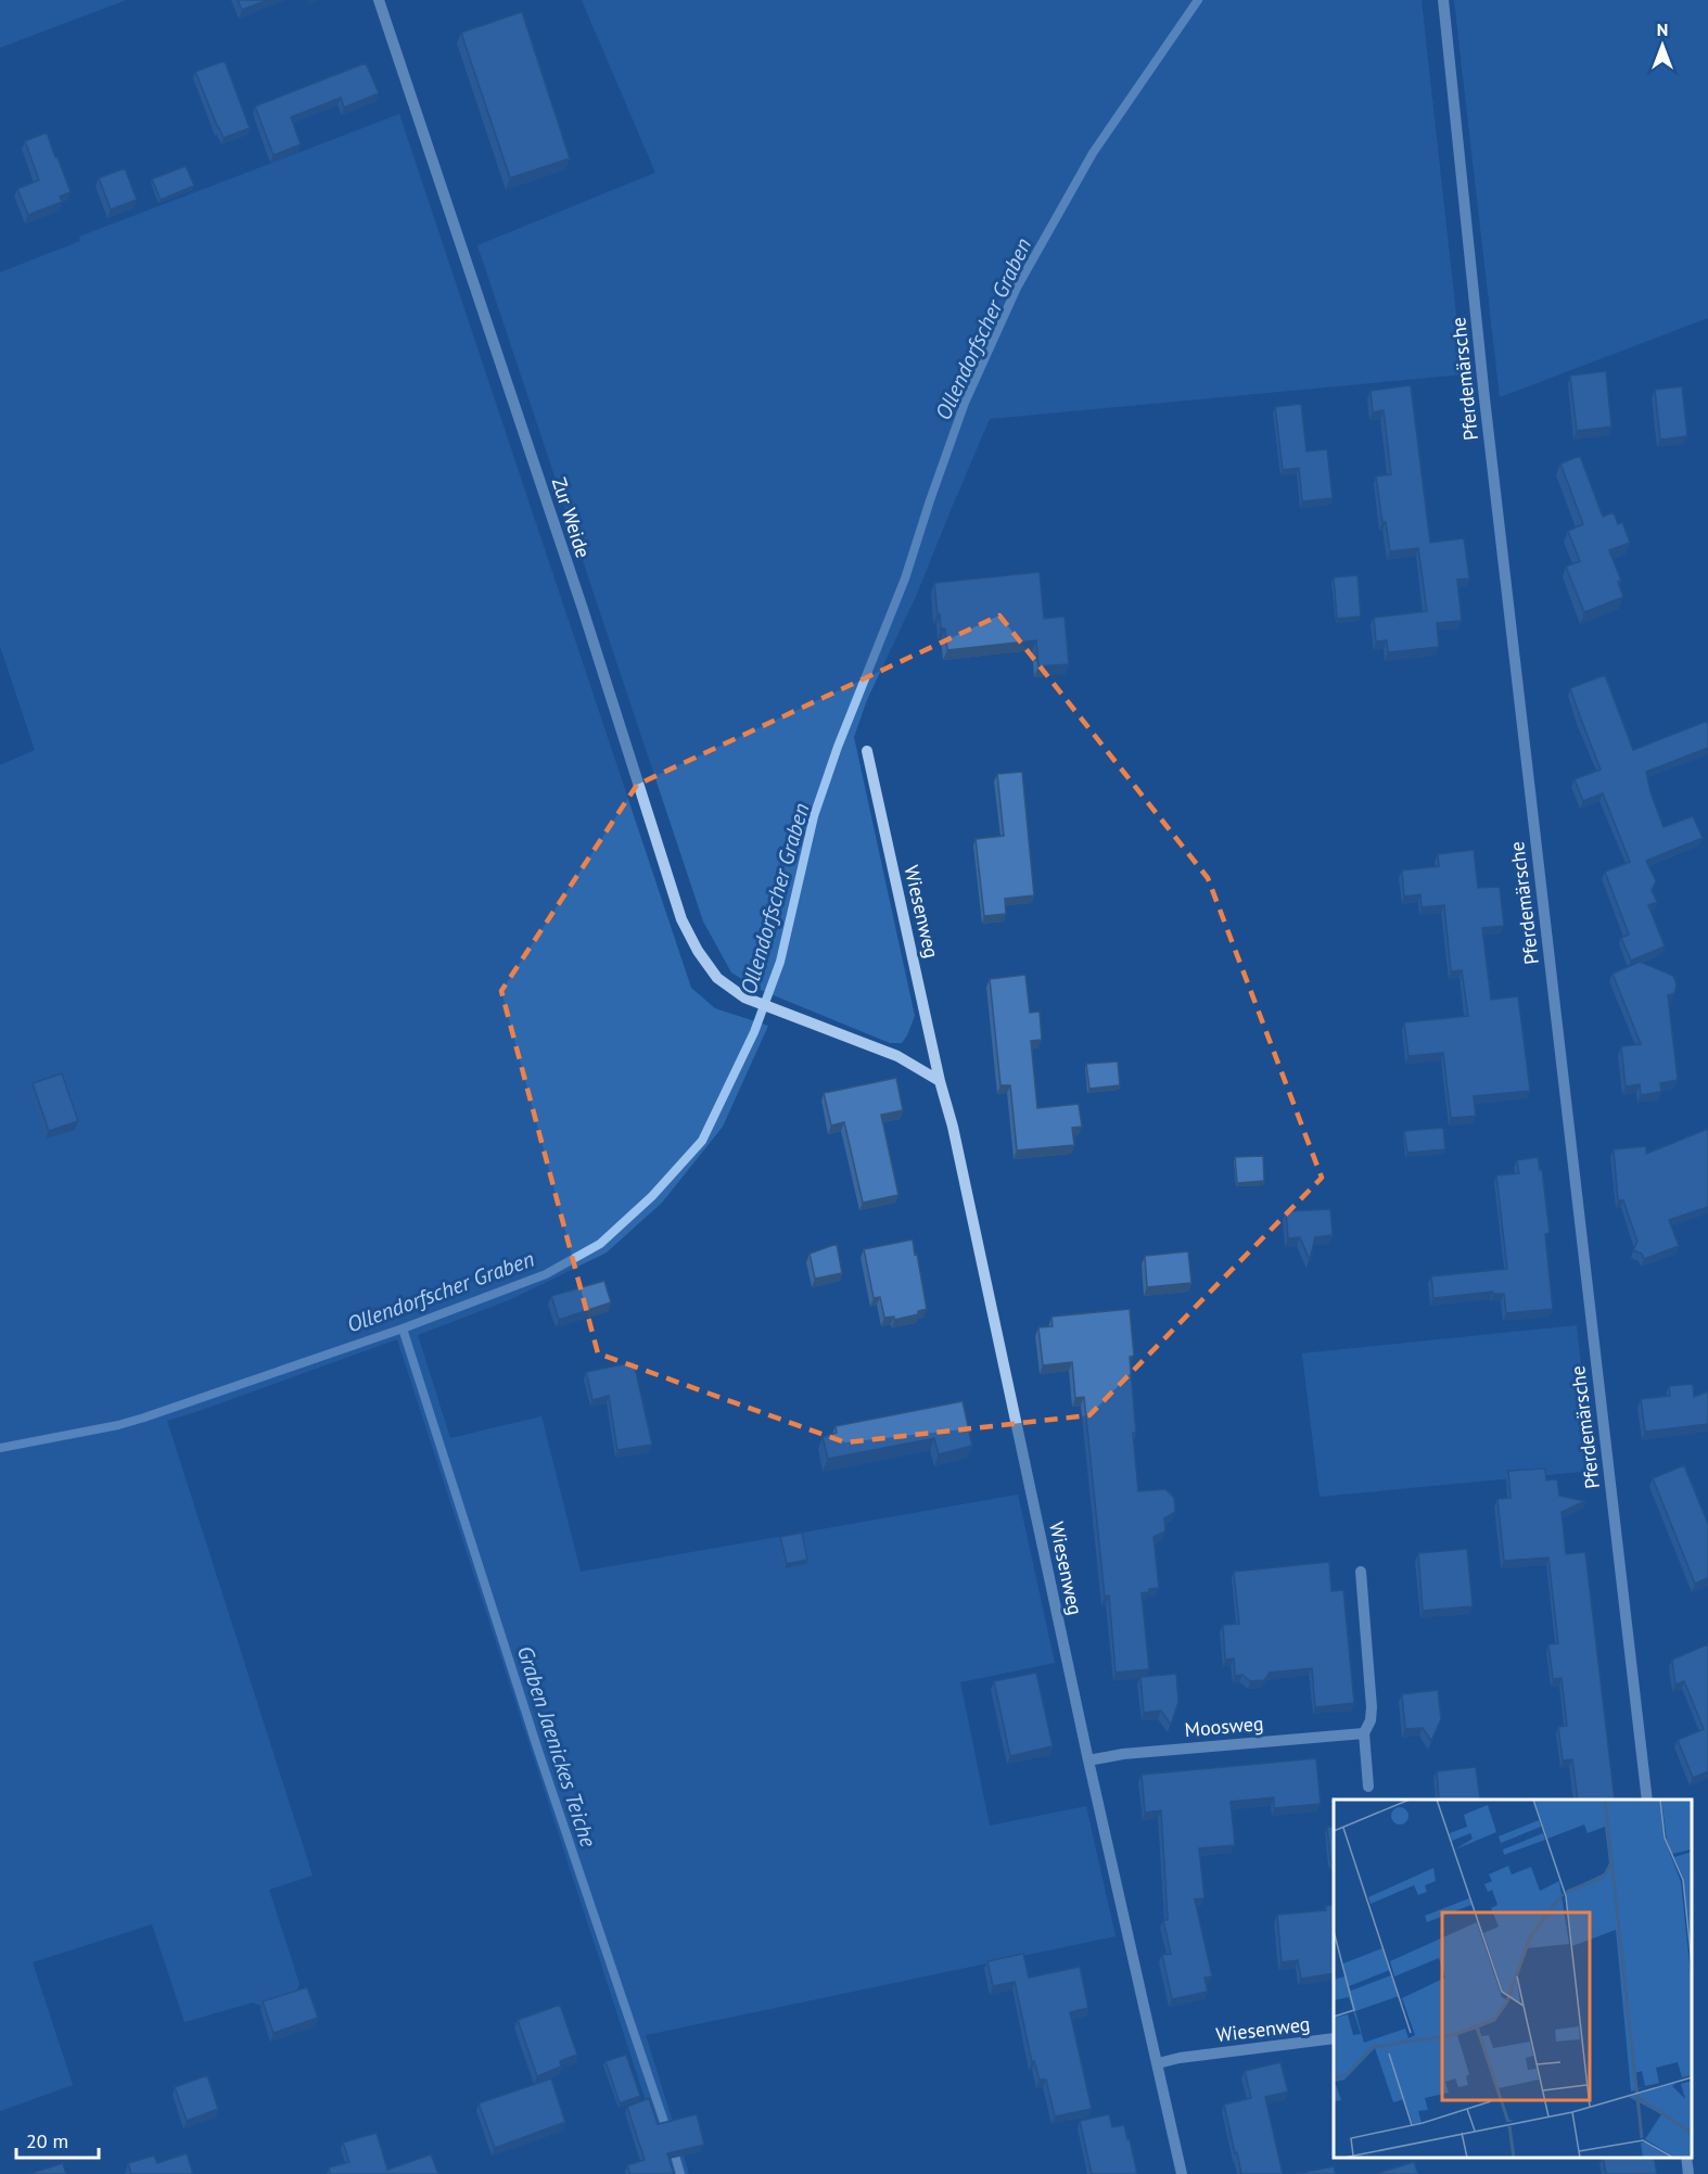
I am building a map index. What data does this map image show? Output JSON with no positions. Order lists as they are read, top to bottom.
{
  "streets": {
    "street": [
      "Pferdemärsche",
      "Zur Weide",
      "Wiesenweg",
      "Moosweg"
    ]
  },
  "crossings": [
    ["Zur Weide", "Wiesenweg"],
    ["Wiesenweg", "Moosweg"]
  ],
  "water": ["Ollendorfscher Graben", "Graben Jaenickes Teiche"],
  "scale_bar": "20 m",
  "north": "top"
}
